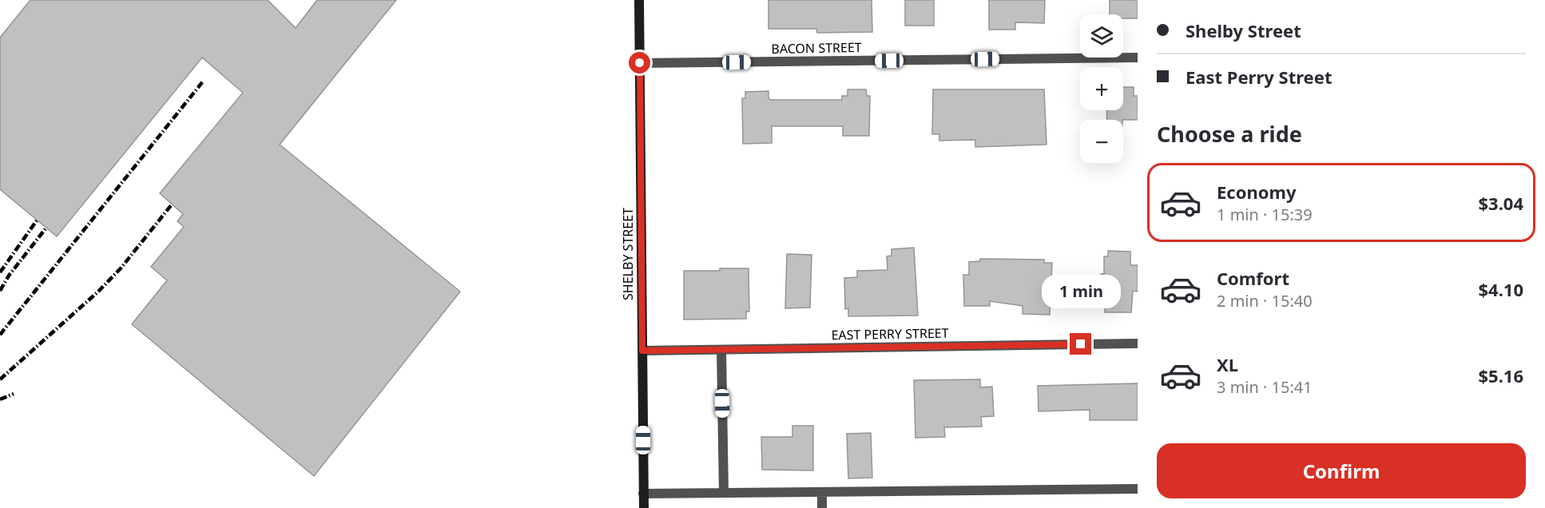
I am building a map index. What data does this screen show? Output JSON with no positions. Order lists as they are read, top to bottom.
{
  "streets": {
    "main road": ["SHELBY STREET"],
    "street": ["BACON STREET", "EAST PERRY STREET"]
  },
  "crossings": [
    ["BACON STREET", "SHELBY STREET"],
    ["SHELBY STREET", "EAST PERRY STREET"]
  ],
  "page": {
    "banner": ["Shelby Street", "East Perry Street"],
    "map_buttons": ["+", "−"],
    "heading": "Choose a ride",
    "list": [
      {
        "name": "Economy",
        "note": "1 min · 15:39",
        "value": "$3.04"
      },
      {
        "name": "Comfort",
        "note": "2 min · 15:40",
        "value": "$4.10"
      },
      {
        "name": "XL",
        "note": "3 min · 15:41",
        "value": "$5.16"
      }
    ],
    "bubble": "1 min",
    "buttons": "Confirm"
  }
}
